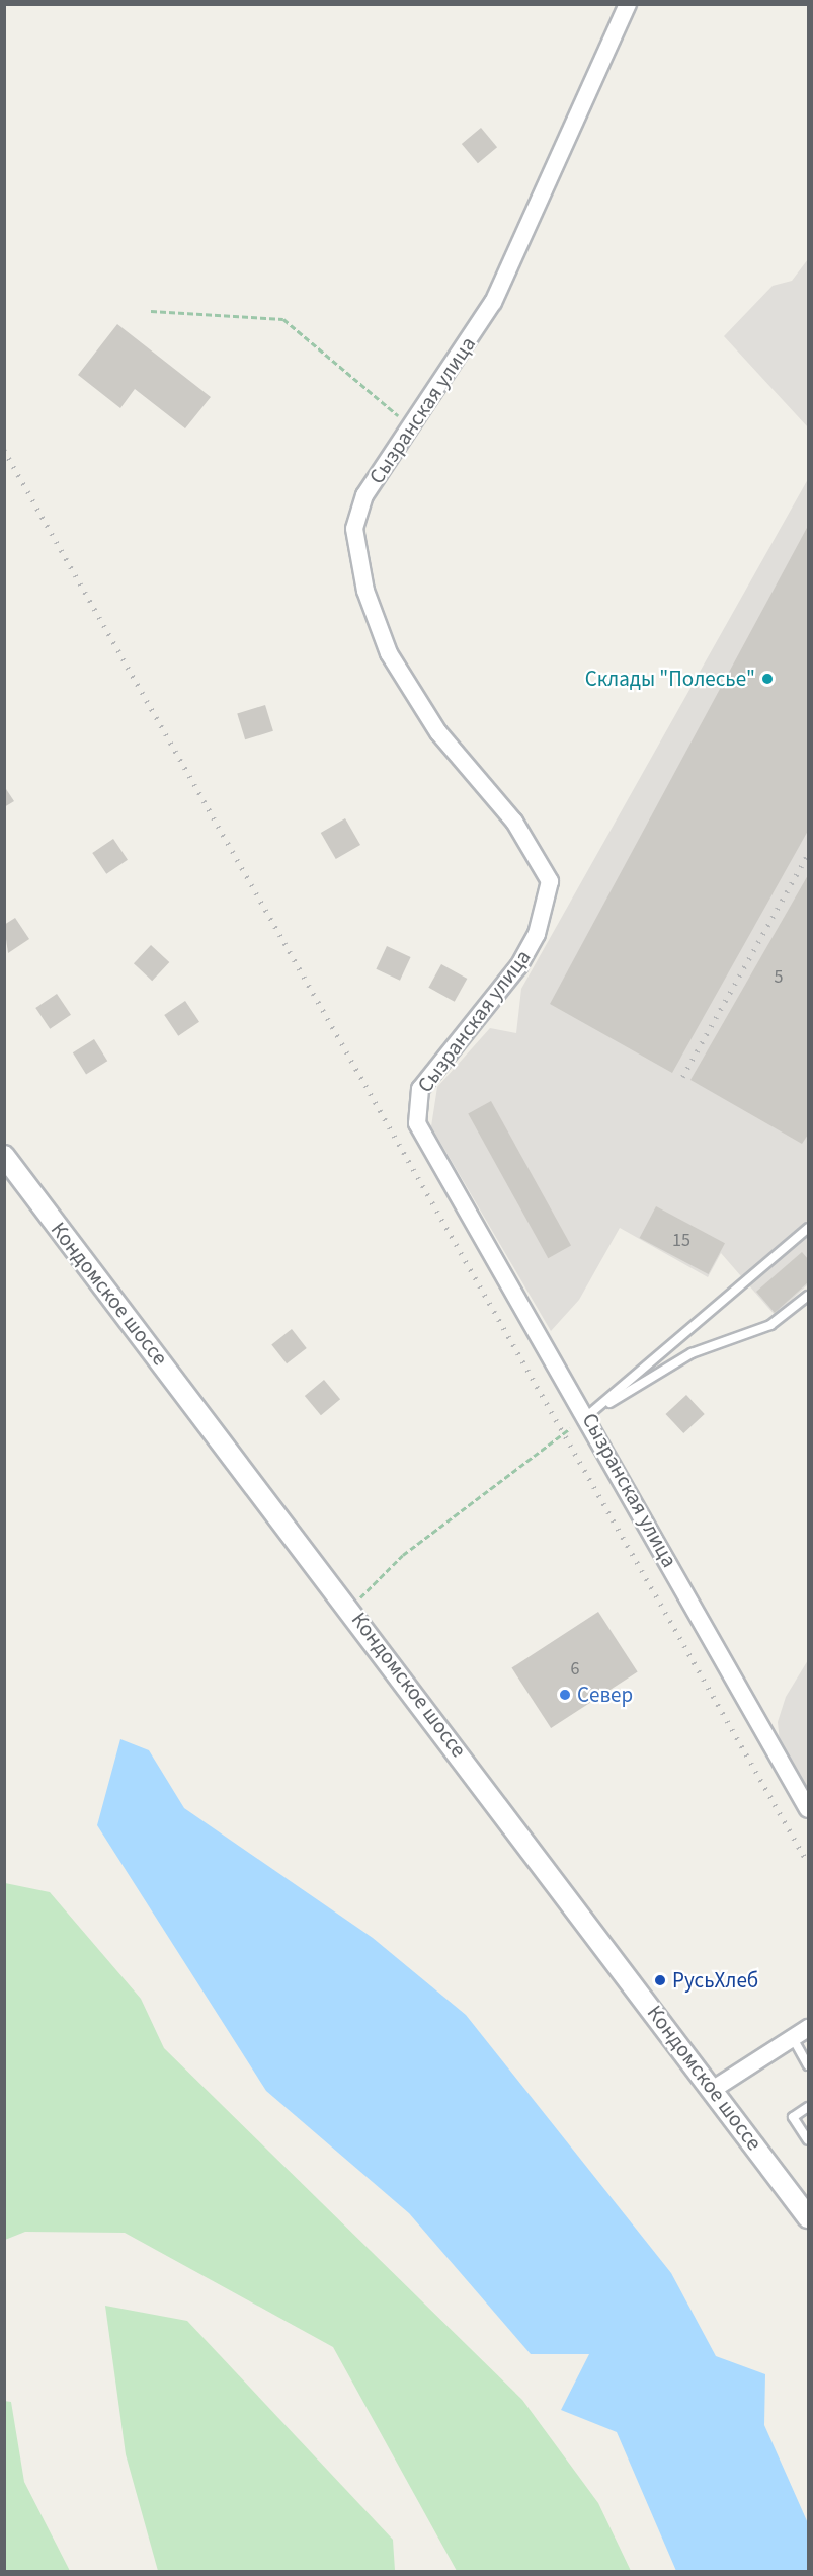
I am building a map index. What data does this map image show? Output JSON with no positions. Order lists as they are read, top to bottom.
{
  "streets": {
    "street": ["Сызранская улица", "Кондомское шоссе"]
  },
  "places": ["Склады \"Полесье\"", "Север", "РусьХлеб"],
  "house_numbers": ["5", "15", "6"]
}
